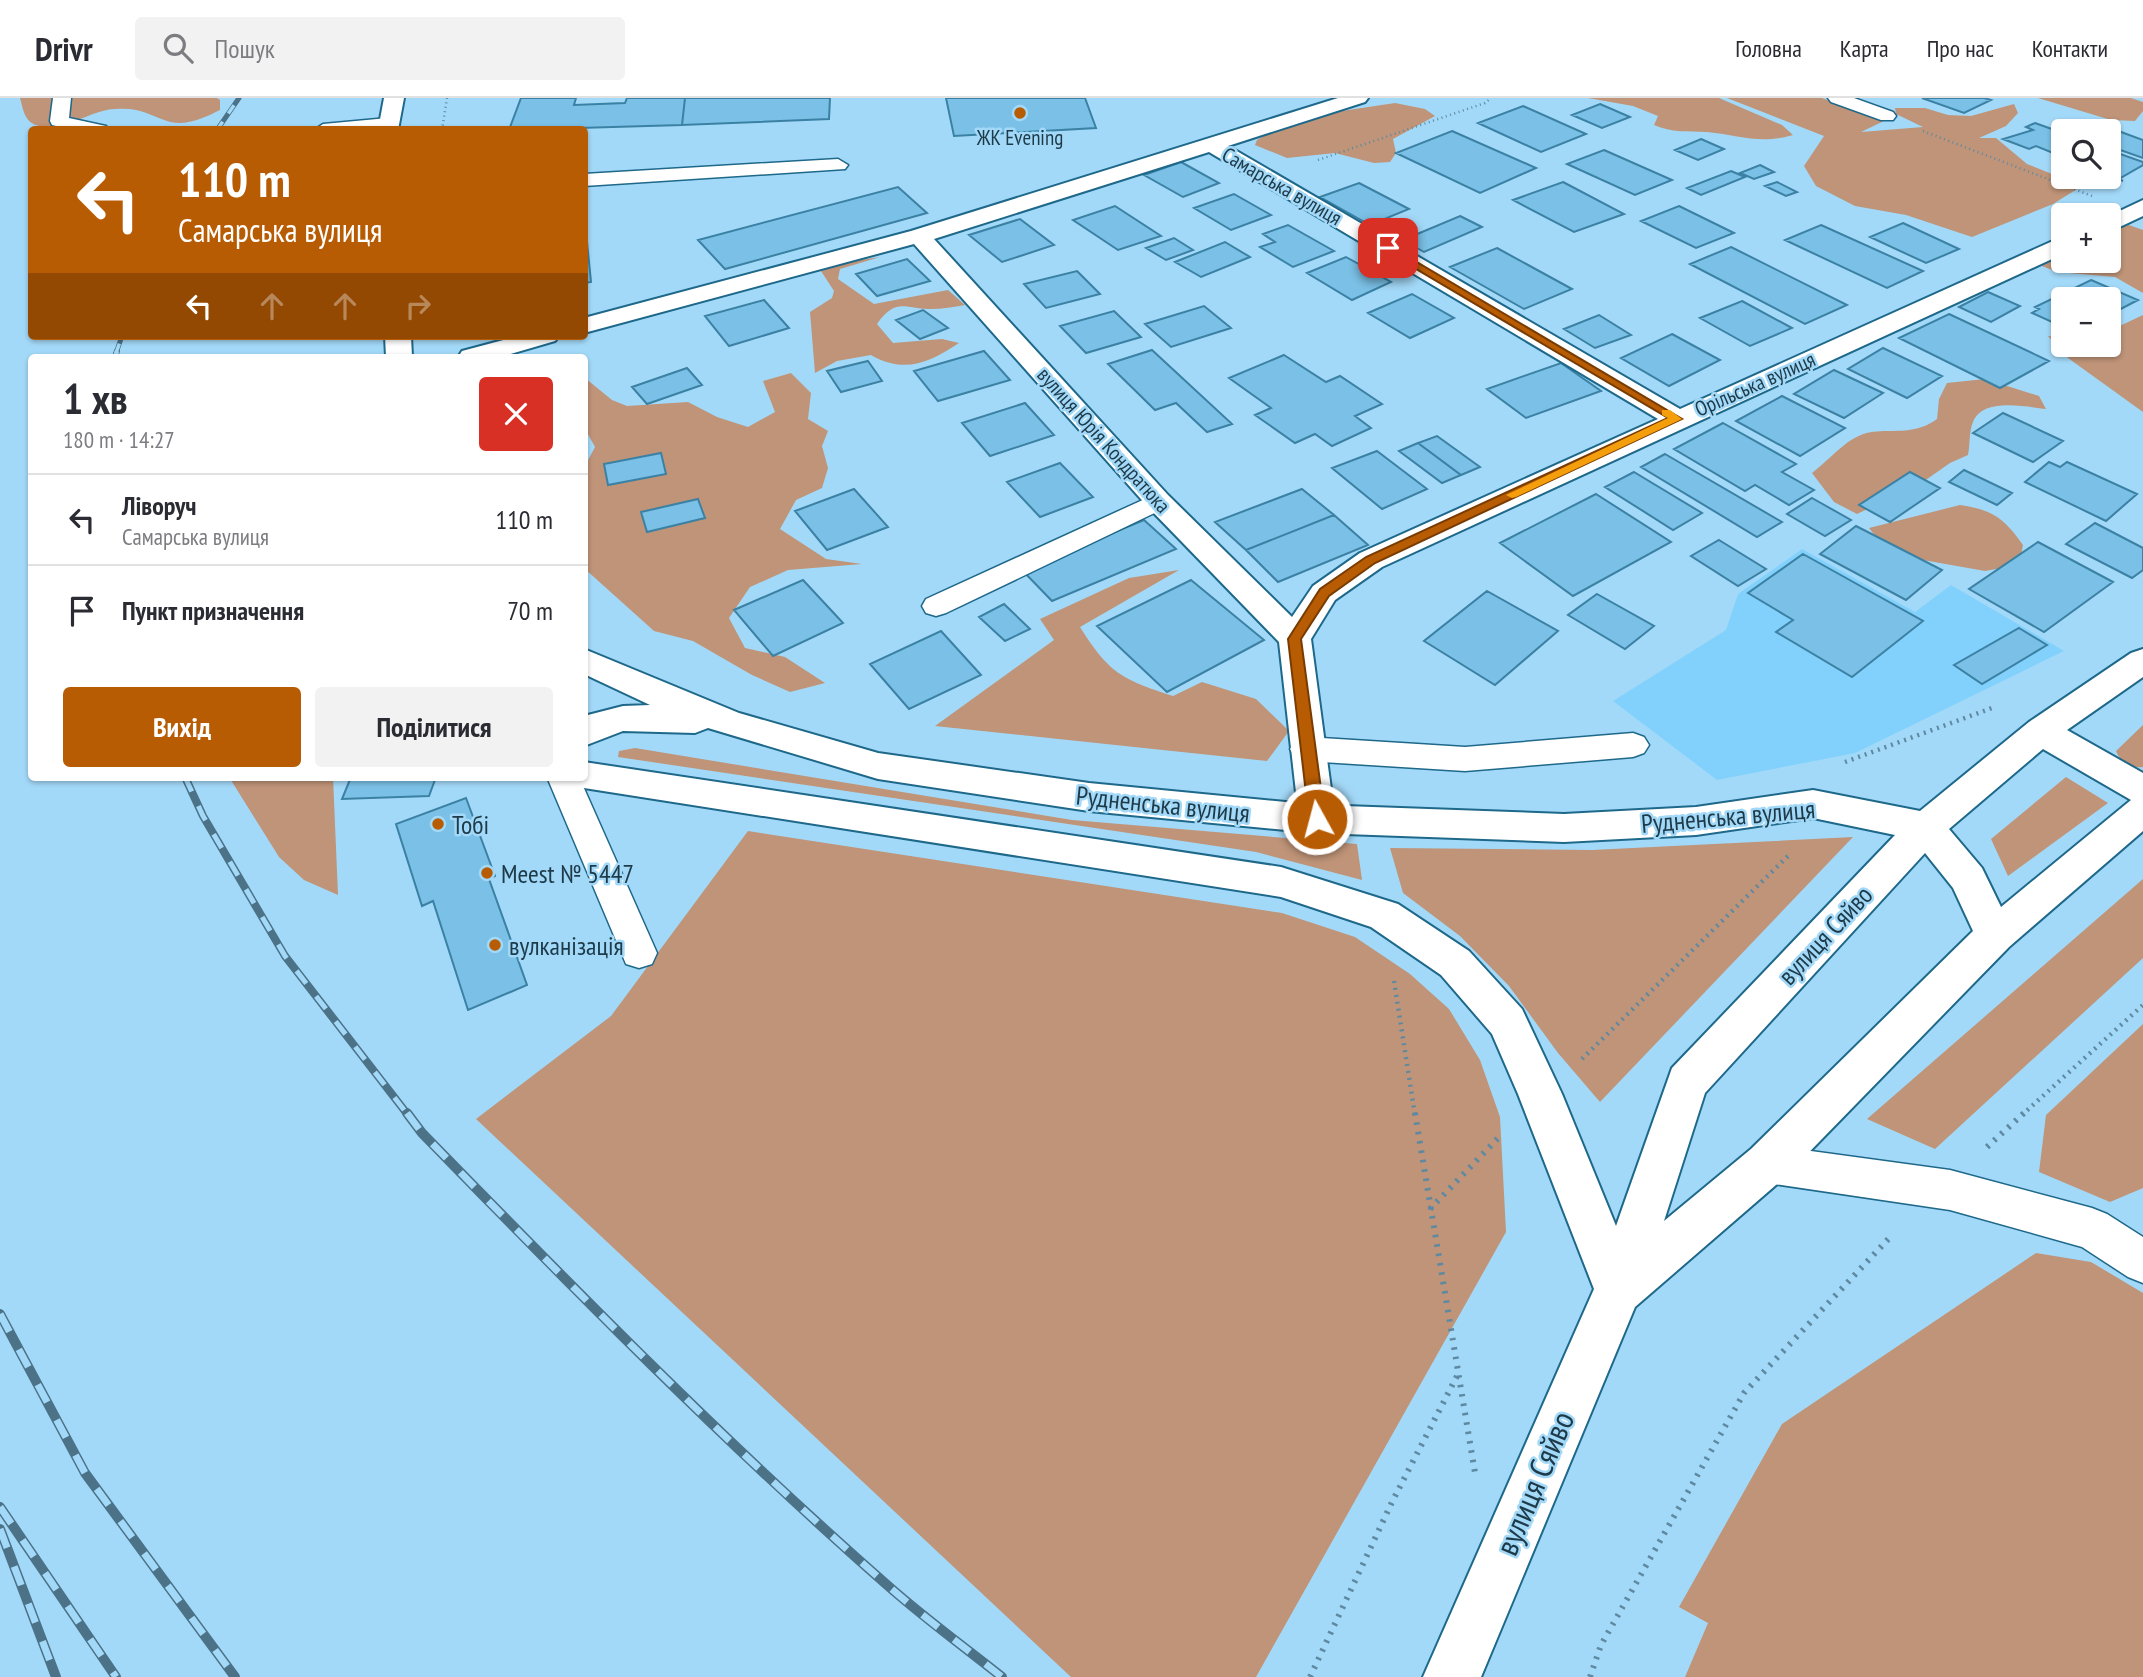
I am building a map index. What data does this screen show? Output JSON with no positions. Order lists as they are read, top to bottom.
{
  "streets": {
    "street": [
      "Самарська вулиця",
      "Орільська вулиця",
      "вулиця Юрія Кондратюка",
      "Рудненська вулиця",
      "вулиця Сяйво"
    ]
  },
  "crossings": [
    ["Самарська вулиця", "Орільська вулиця"],
    ["Орільська вулиця", "вулиця Юрія Кондратюка"],
    ["Рудненська вулиця", "вулиця Сяйво"]
  ],
  "places": [
    "ЖК Evening",
    "Тобі",
    "Meest № 5447",
    "вулканізація"
  ],
  "page": {
    "header": "Drivr",
    "search": "Пошук",
    "nav": [
      "Головна",
      "Карта",
      "Про нас",
      "Контакти"
    ],
    "map_buttons": ["+", "−"],
    "turn": ["110 m", "Самарська вулиця"],
    "heading": ["1 хв", "180 m · 14:27"],
    "list": [
      {
        "name": "Ліворуч",
        "note": "Самарська вулиця",
        "value": "110 m"
      },
      {
        "name": "Пункт призначення",
        "value": "70 m"
      }
    ],
    "buttons": ["Вихід", "Поділитися"]
  }
}
